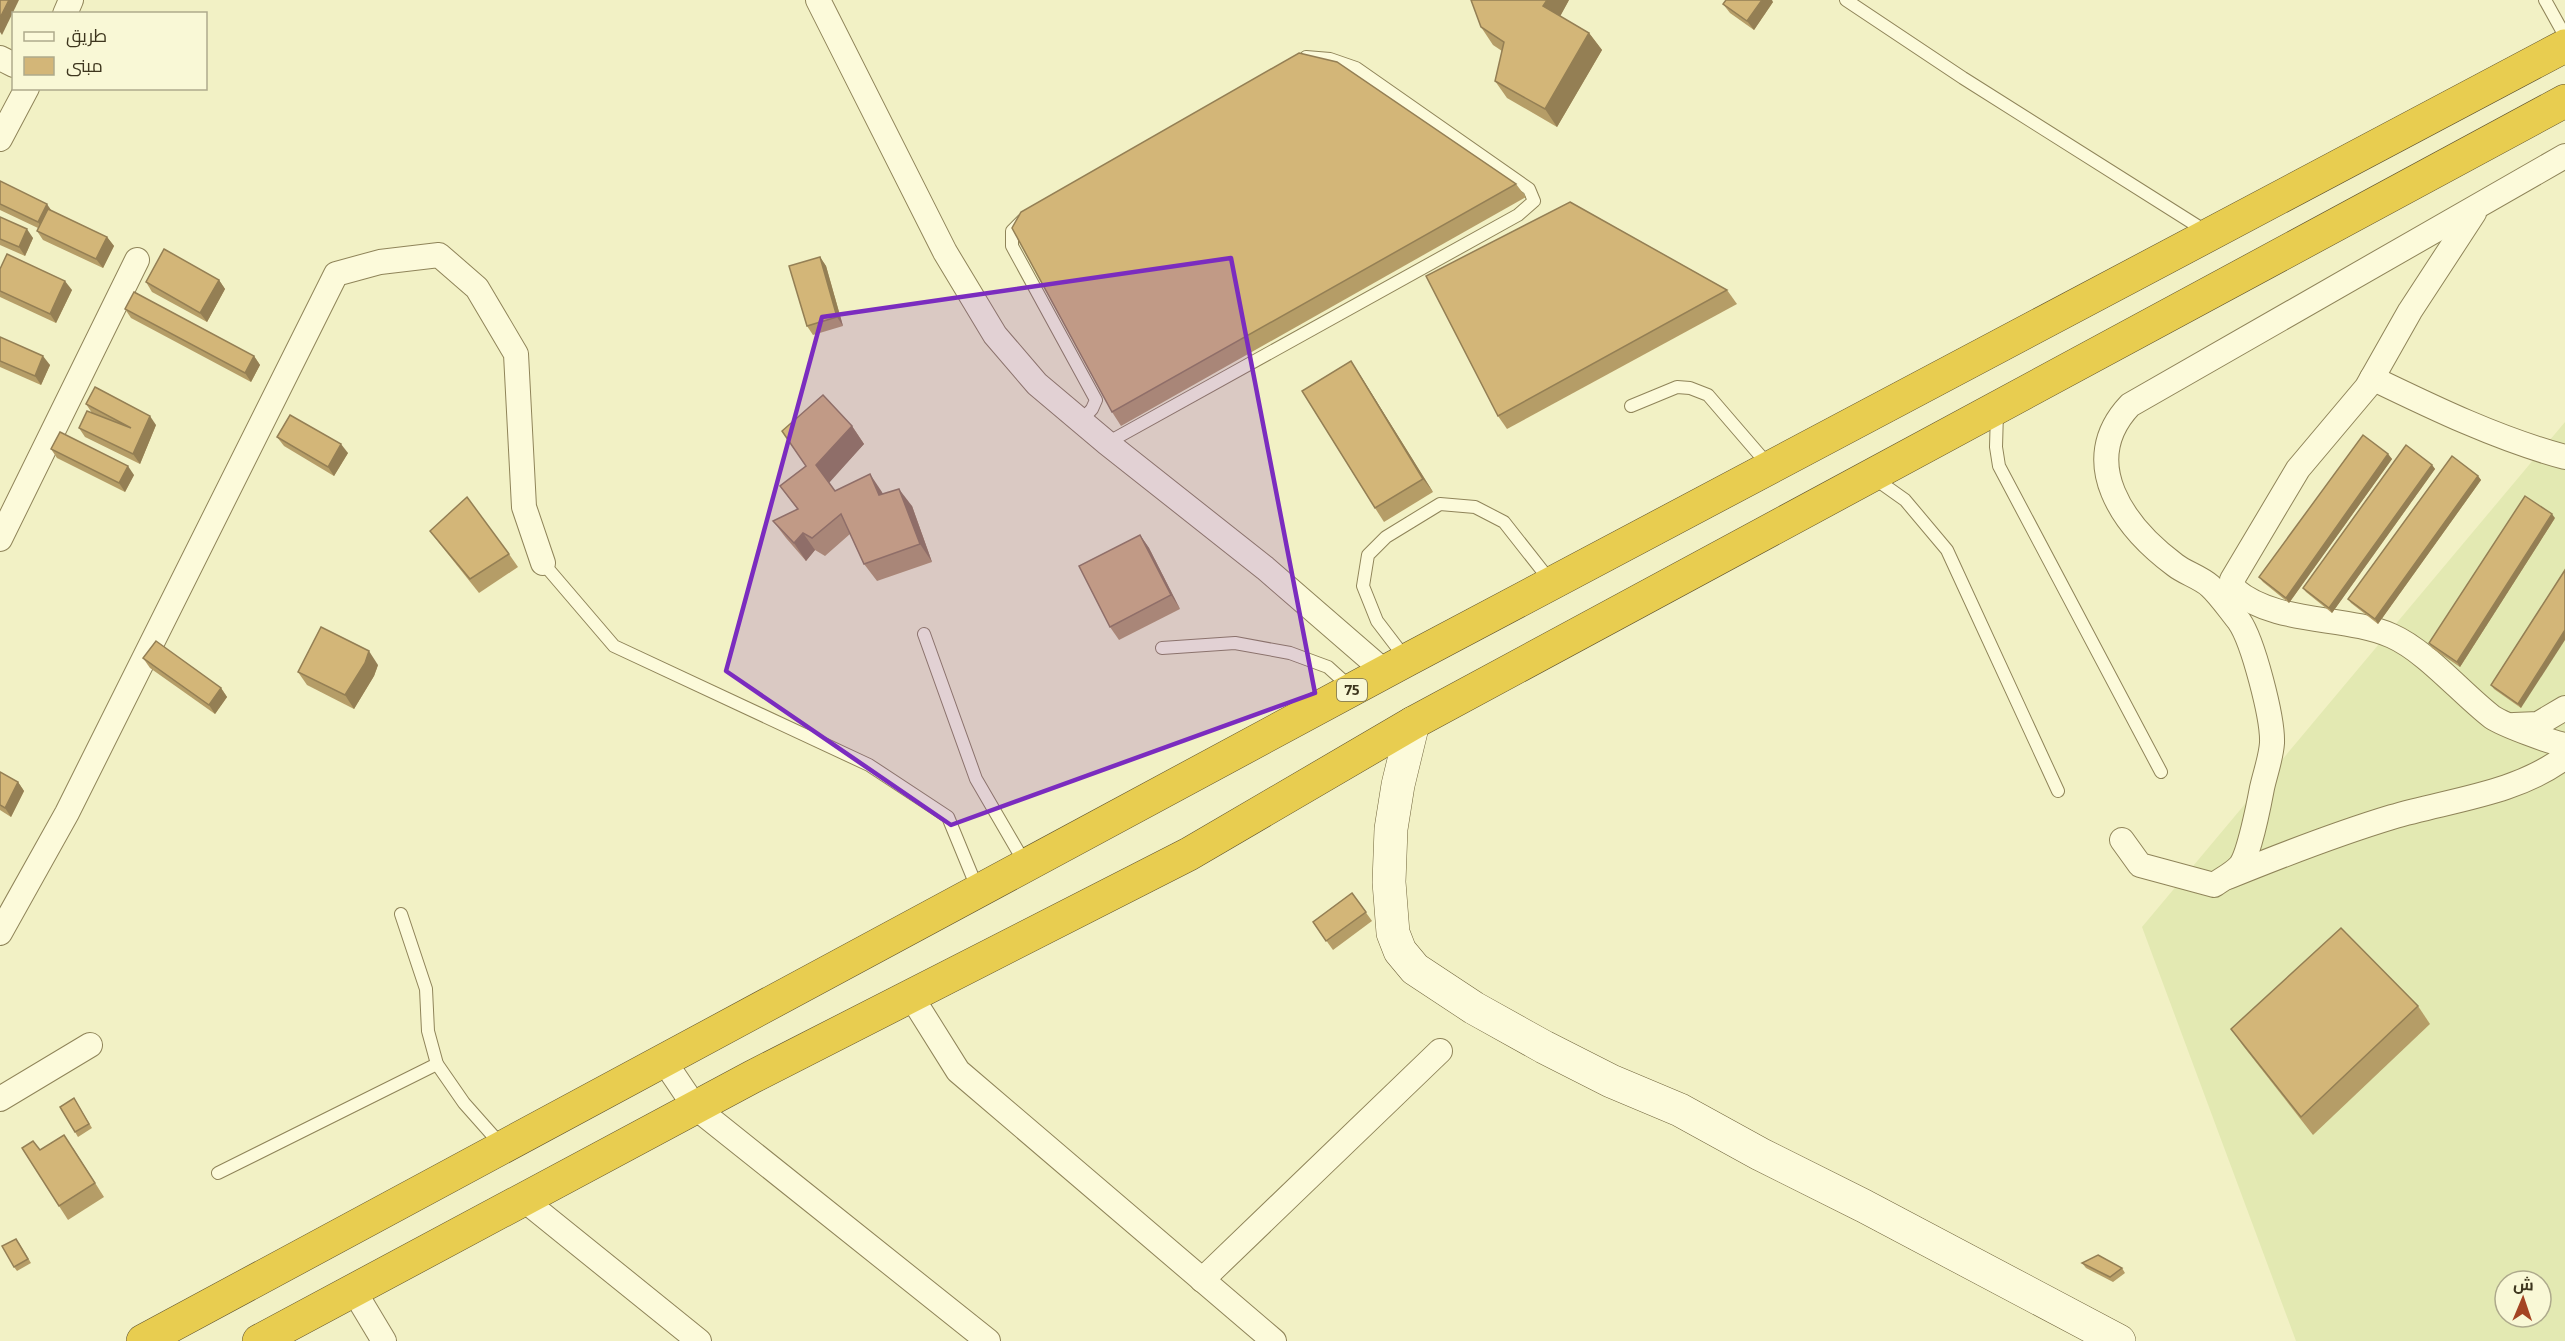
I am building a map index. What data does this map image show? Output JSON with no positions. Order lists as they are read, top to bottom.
{
  "streets": {
    "highway": ["75"]
  },
  "legend": ["طريق", "مبنى"],
  "north": "top"
}
